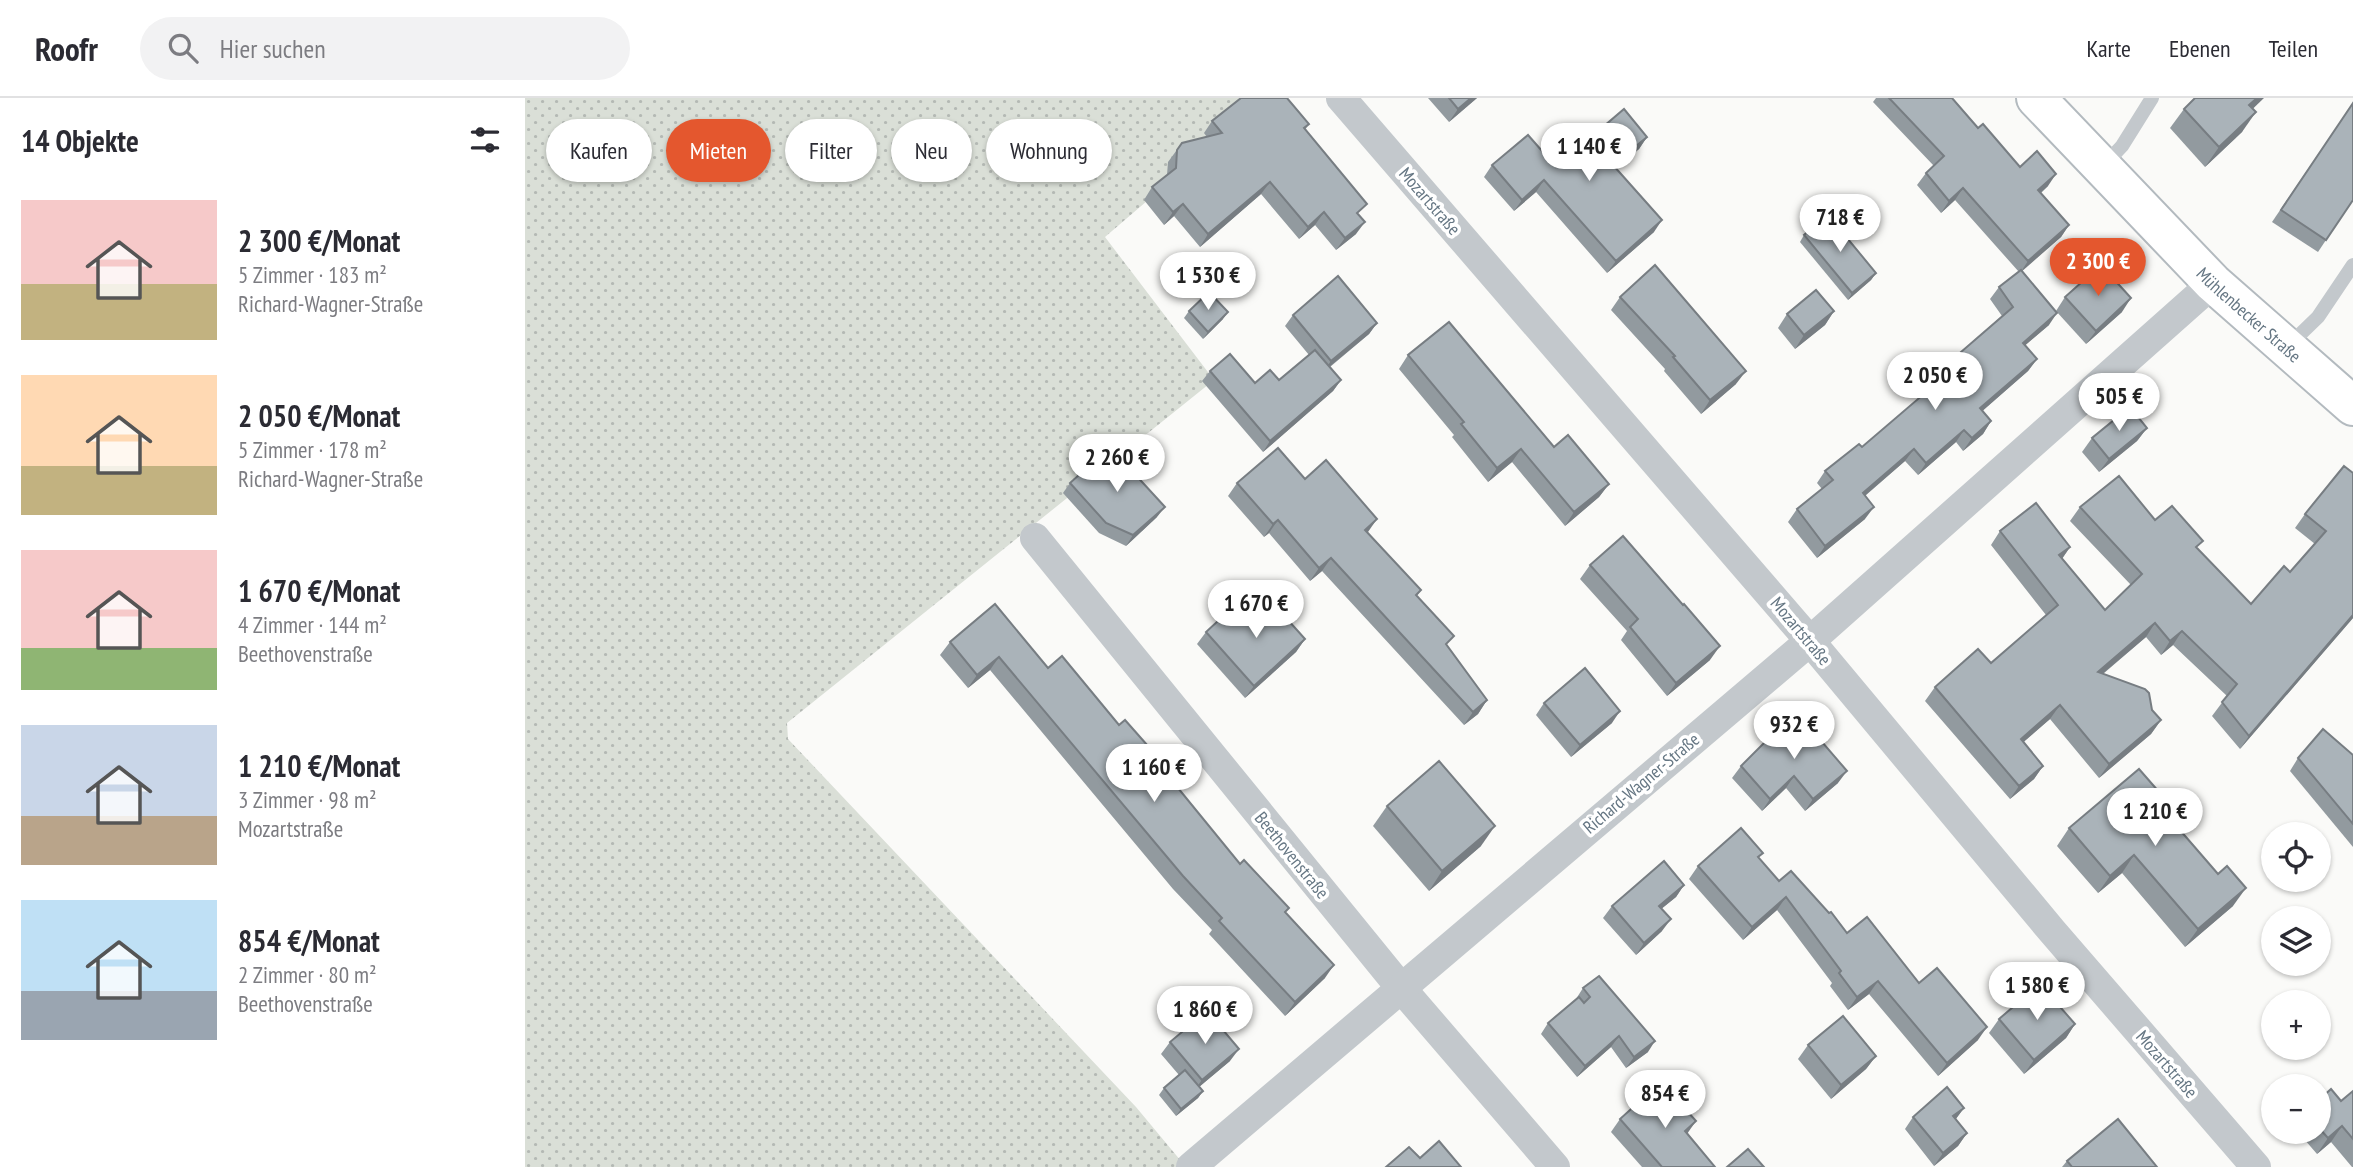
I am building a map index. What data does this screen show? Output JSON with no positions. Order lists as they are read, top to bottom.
{
  "streets": {
    "main road": ["Mühlenbecker Straße"],
    "street": ["Mozartstraße", "Richard-Wagner-Straße", "Beethovenstraße"]
  },
  "crossings": [
    ["Mozartstraße", "Richard-Wagner-Straße"],
    ["Mühlenbecker Straße", "Richard-Wagner-Straße"],
    ["Richard-Wagner-Straße", "Beethovenstraße"]
  ],
  "page": {
    "header": "Roofr",
    "search": "Hier suchen",
    "nav": ["Karte", "Ebenen", "Teilen"],
    "heading": "14 Objekte",
    "chip": [
      "Kaufen",
      "Mieten",
      "Filter",
      "Neu",
      "Wohnung"
    ],
    "price": [
      "1 140 €",
      "718 €",
      "2 300 €",
      "1 530 €",
      "2 050 €",
      "505 €",
      "2 260 €",
      "1 670 €",
      "932 €",
      "1 160 €",
      "1 210 €",
      "1 580 €",
      "1 860 €",
      "854 €"
    ],
    "list": [
      {
        "name": "2 300 €/Monat",
        "note": "5 Zimmer · 183 m² · Richard-Wagner-Straße"
      },
      {
        "name": "2 050 €/Monat",
        "note": "5 Zimmer · 178 m² · Richard-Wagner-Straße"
      },
      {
        "name": "1 670 €/Monat",
        "note": "4 Zimmer · 144 m² · Beethovenstraße"
      },
      {
        "name": "1 210 €/Monat",
        "note": "3 Zimmer · 98 m² · Mozartstraße"
      },
      {
        "name": "854 €/Monat",
        "note": "2 Zimmer · 80 m² · Beethovenstraße"
      }
    ],
    "map_buttons": ["+", "−"]
  }
}
